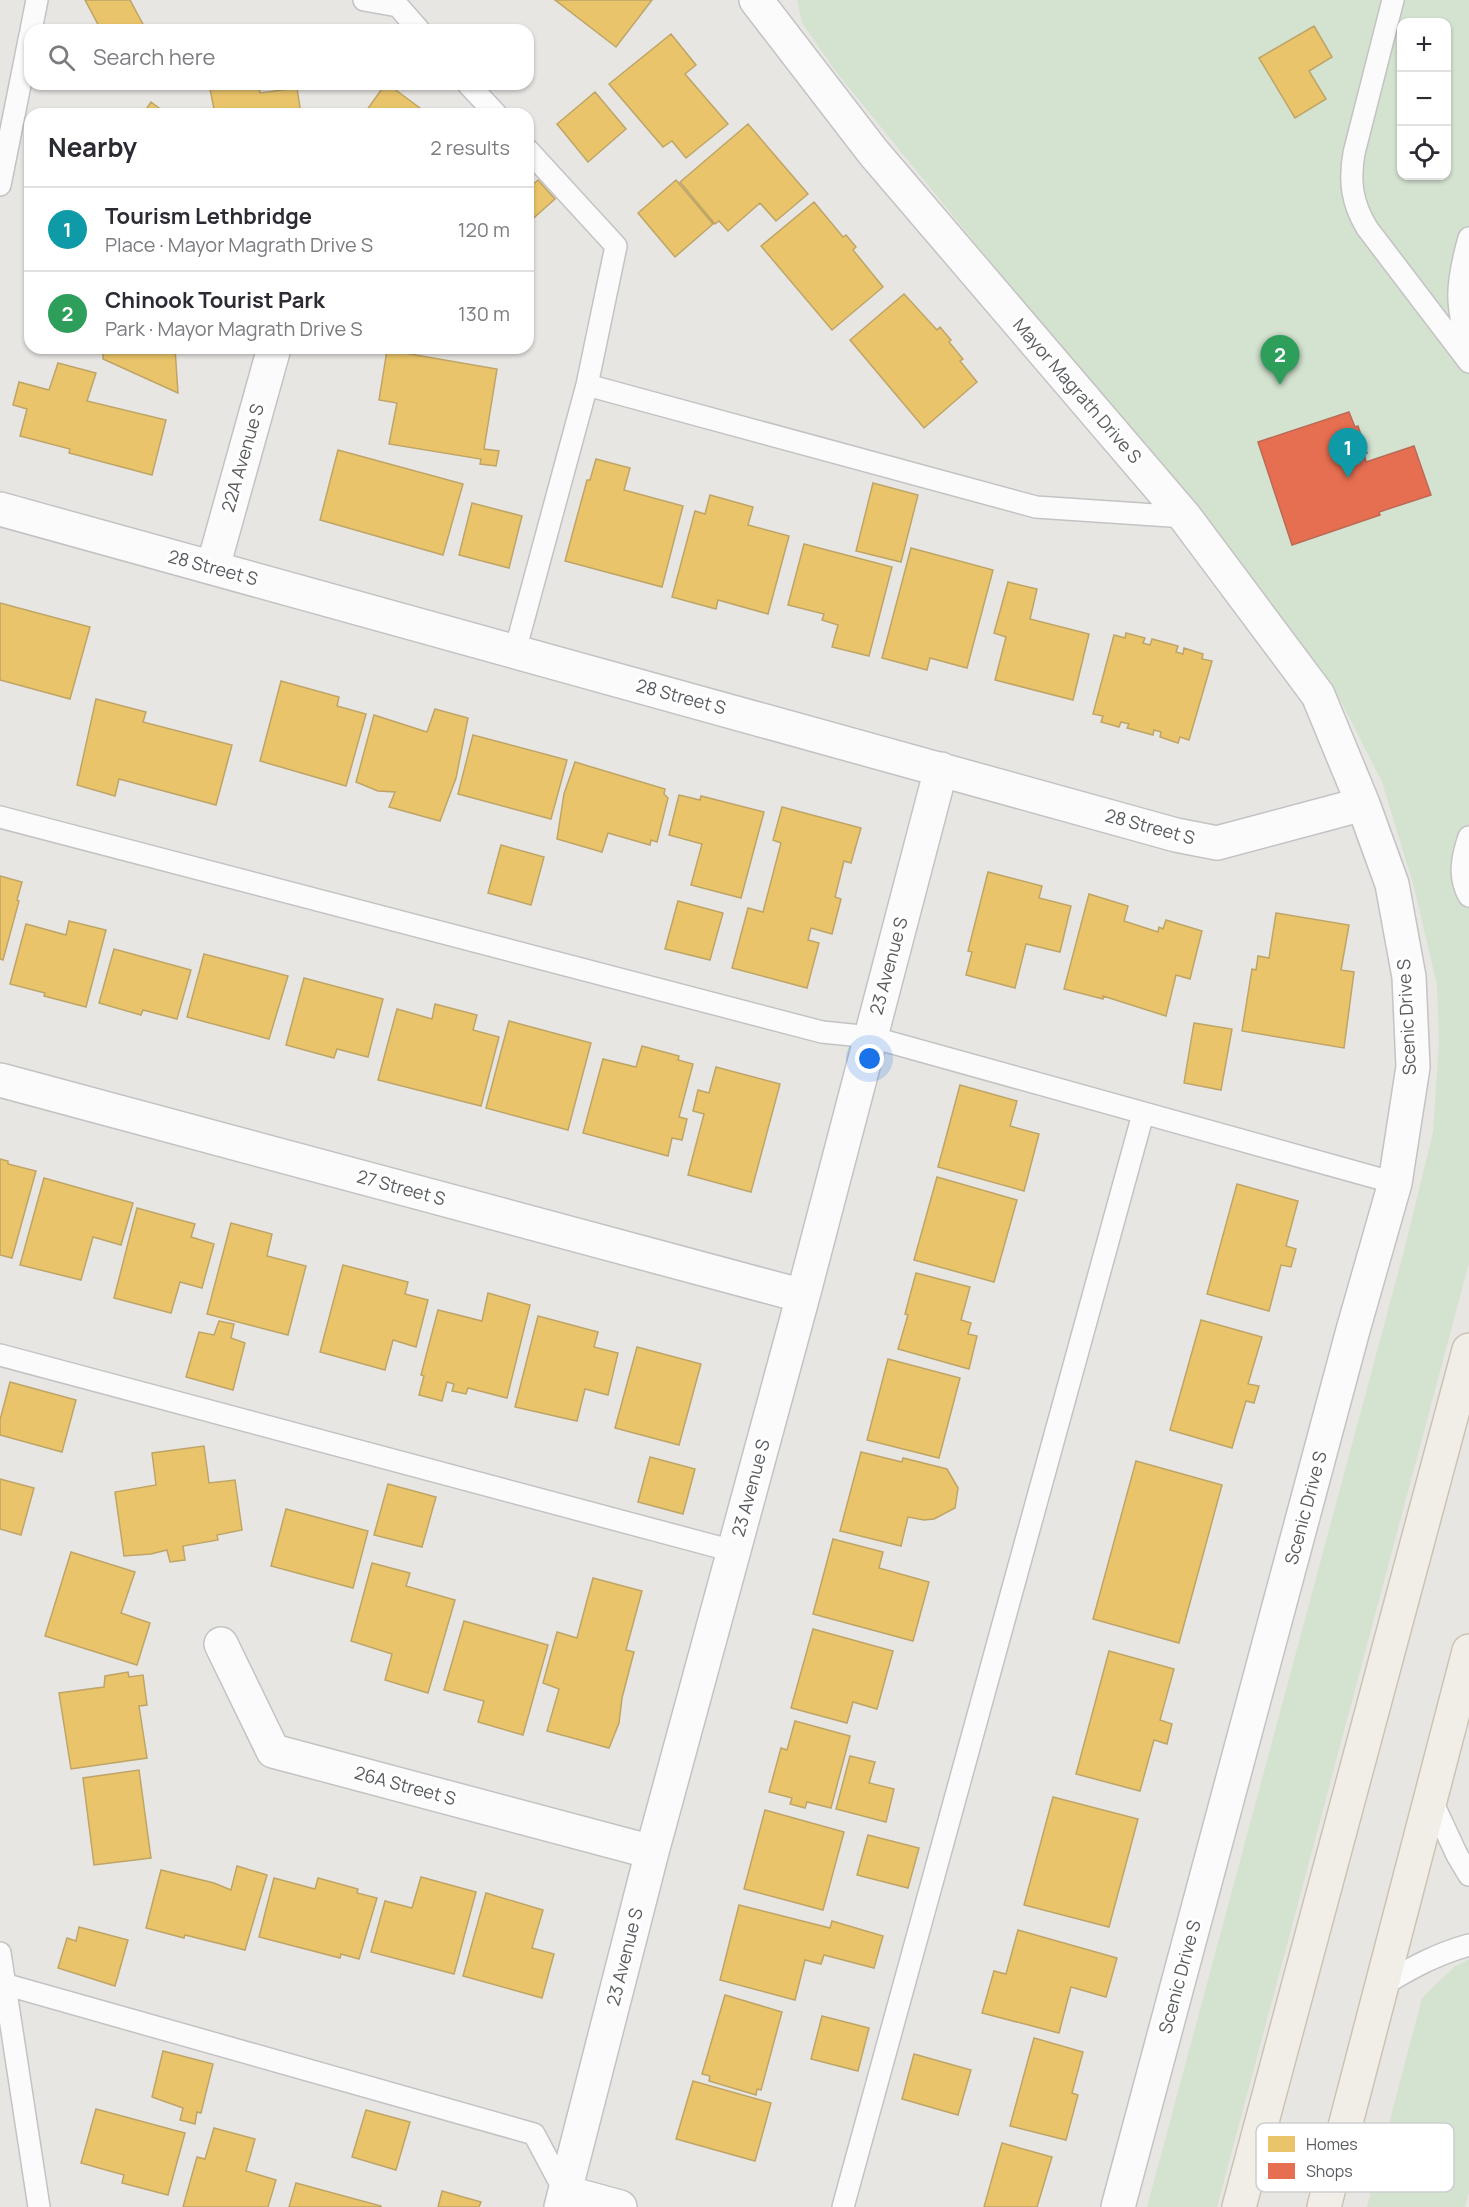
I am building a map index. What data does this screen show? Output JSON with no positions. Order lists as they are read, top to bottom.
{
  "streets": {
    "street": [
      "Mayor Magrath Drive S",
      "22A Avenue S",
      "28 Street S",
      "23 Avenue S",
      "Scenic Drive S",
      "27 Street S",
      "26A Street S"
    ]
  },
  "crossings": [
    ["Mayor Magrath Drive S", "28 Street S"],
    ["Mayor Magrath Drive S", "Scenic Drive S"],
    ["22A Avenue S", "28 Street S"],
    ["28 Street S", "23 Avenue S"],
    ["28 Street S", "Scenic Drive S"],
    ["23 Avenue S", "27 Street S"],
    ["23 Avenue S", "26A Street S"]
  ],
  "legend": ["Homes", "Shops"],
  "page": {
    "map_buttons": ["+", "−"],
    "search": "Search here",
    "heading": ["Nearby", "2 results"],
    "list": [
      {
        "mark": "1",
        "name": "Tourism Lethbridge",
        "note": "Place · Mayor Magrath Drive S",
        "value": "120 m"
      },
      {
        "mark": "2",
        "name": "Chinook Tourist Park",
        "note": "Park · Mayor Magrath Drive S",
        "value": "130 m"
      }
    ],
    "pins": ["2", "1"]
  }
}
